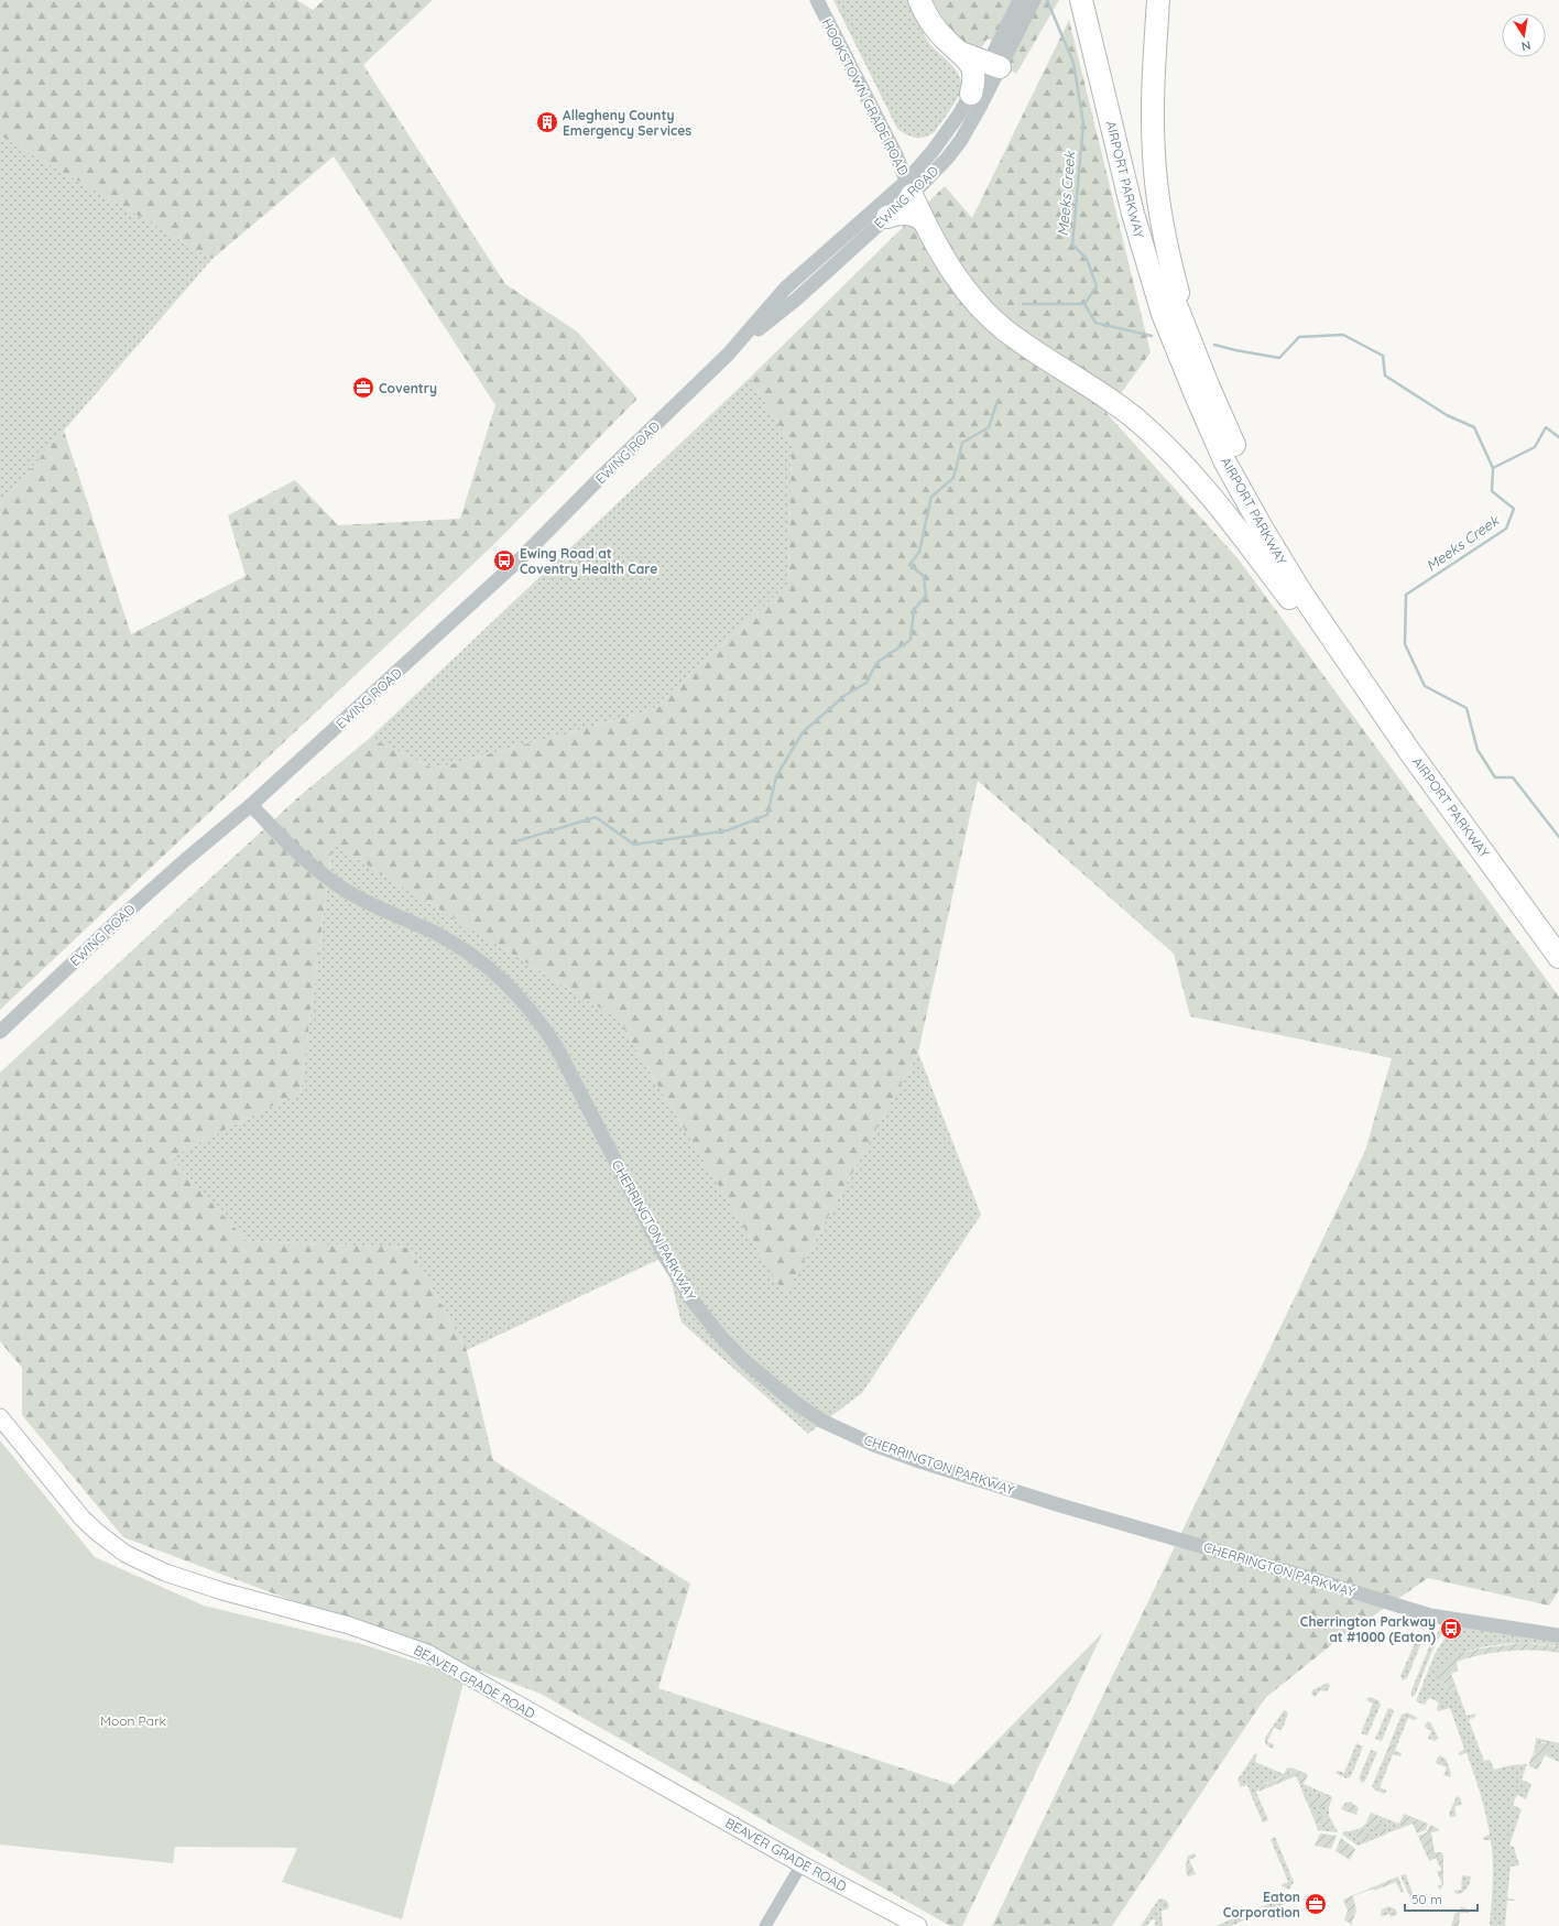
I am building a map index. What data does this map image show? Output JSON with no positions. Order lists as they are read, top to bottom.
{
  "streets": {
    "highway": ["AIRPORT PARKWAY"],
    "main road": ["BEAVER GRADE ROAD"],
    "street": ["HOOKSTOWN GRADE ROAD", "EWING ROAD", "CHERRINGTON PARKWAY"]
  },
  "crossings": [
    ["HOOKSTOWN GRADE ROAD", "EWING ROAD"],
    ["EWING ROAD", "CHERRINGTON PARKWAY"]
  ],
  "water": ["Meeks Creek"],
  "parks": ["Moon Park"],
  "places": {
    "building": ["Allegheny County Emergency Services"],
    "office": ["Coventry", "Eaton Corporation"],
    "bus stop": ["Ewing Road at Coventry Health Care", "Cherrington Parkway at #1000 (Eaton)"]
  },
  "scale_bar": "50 m",
  "north": "bottom"
}
